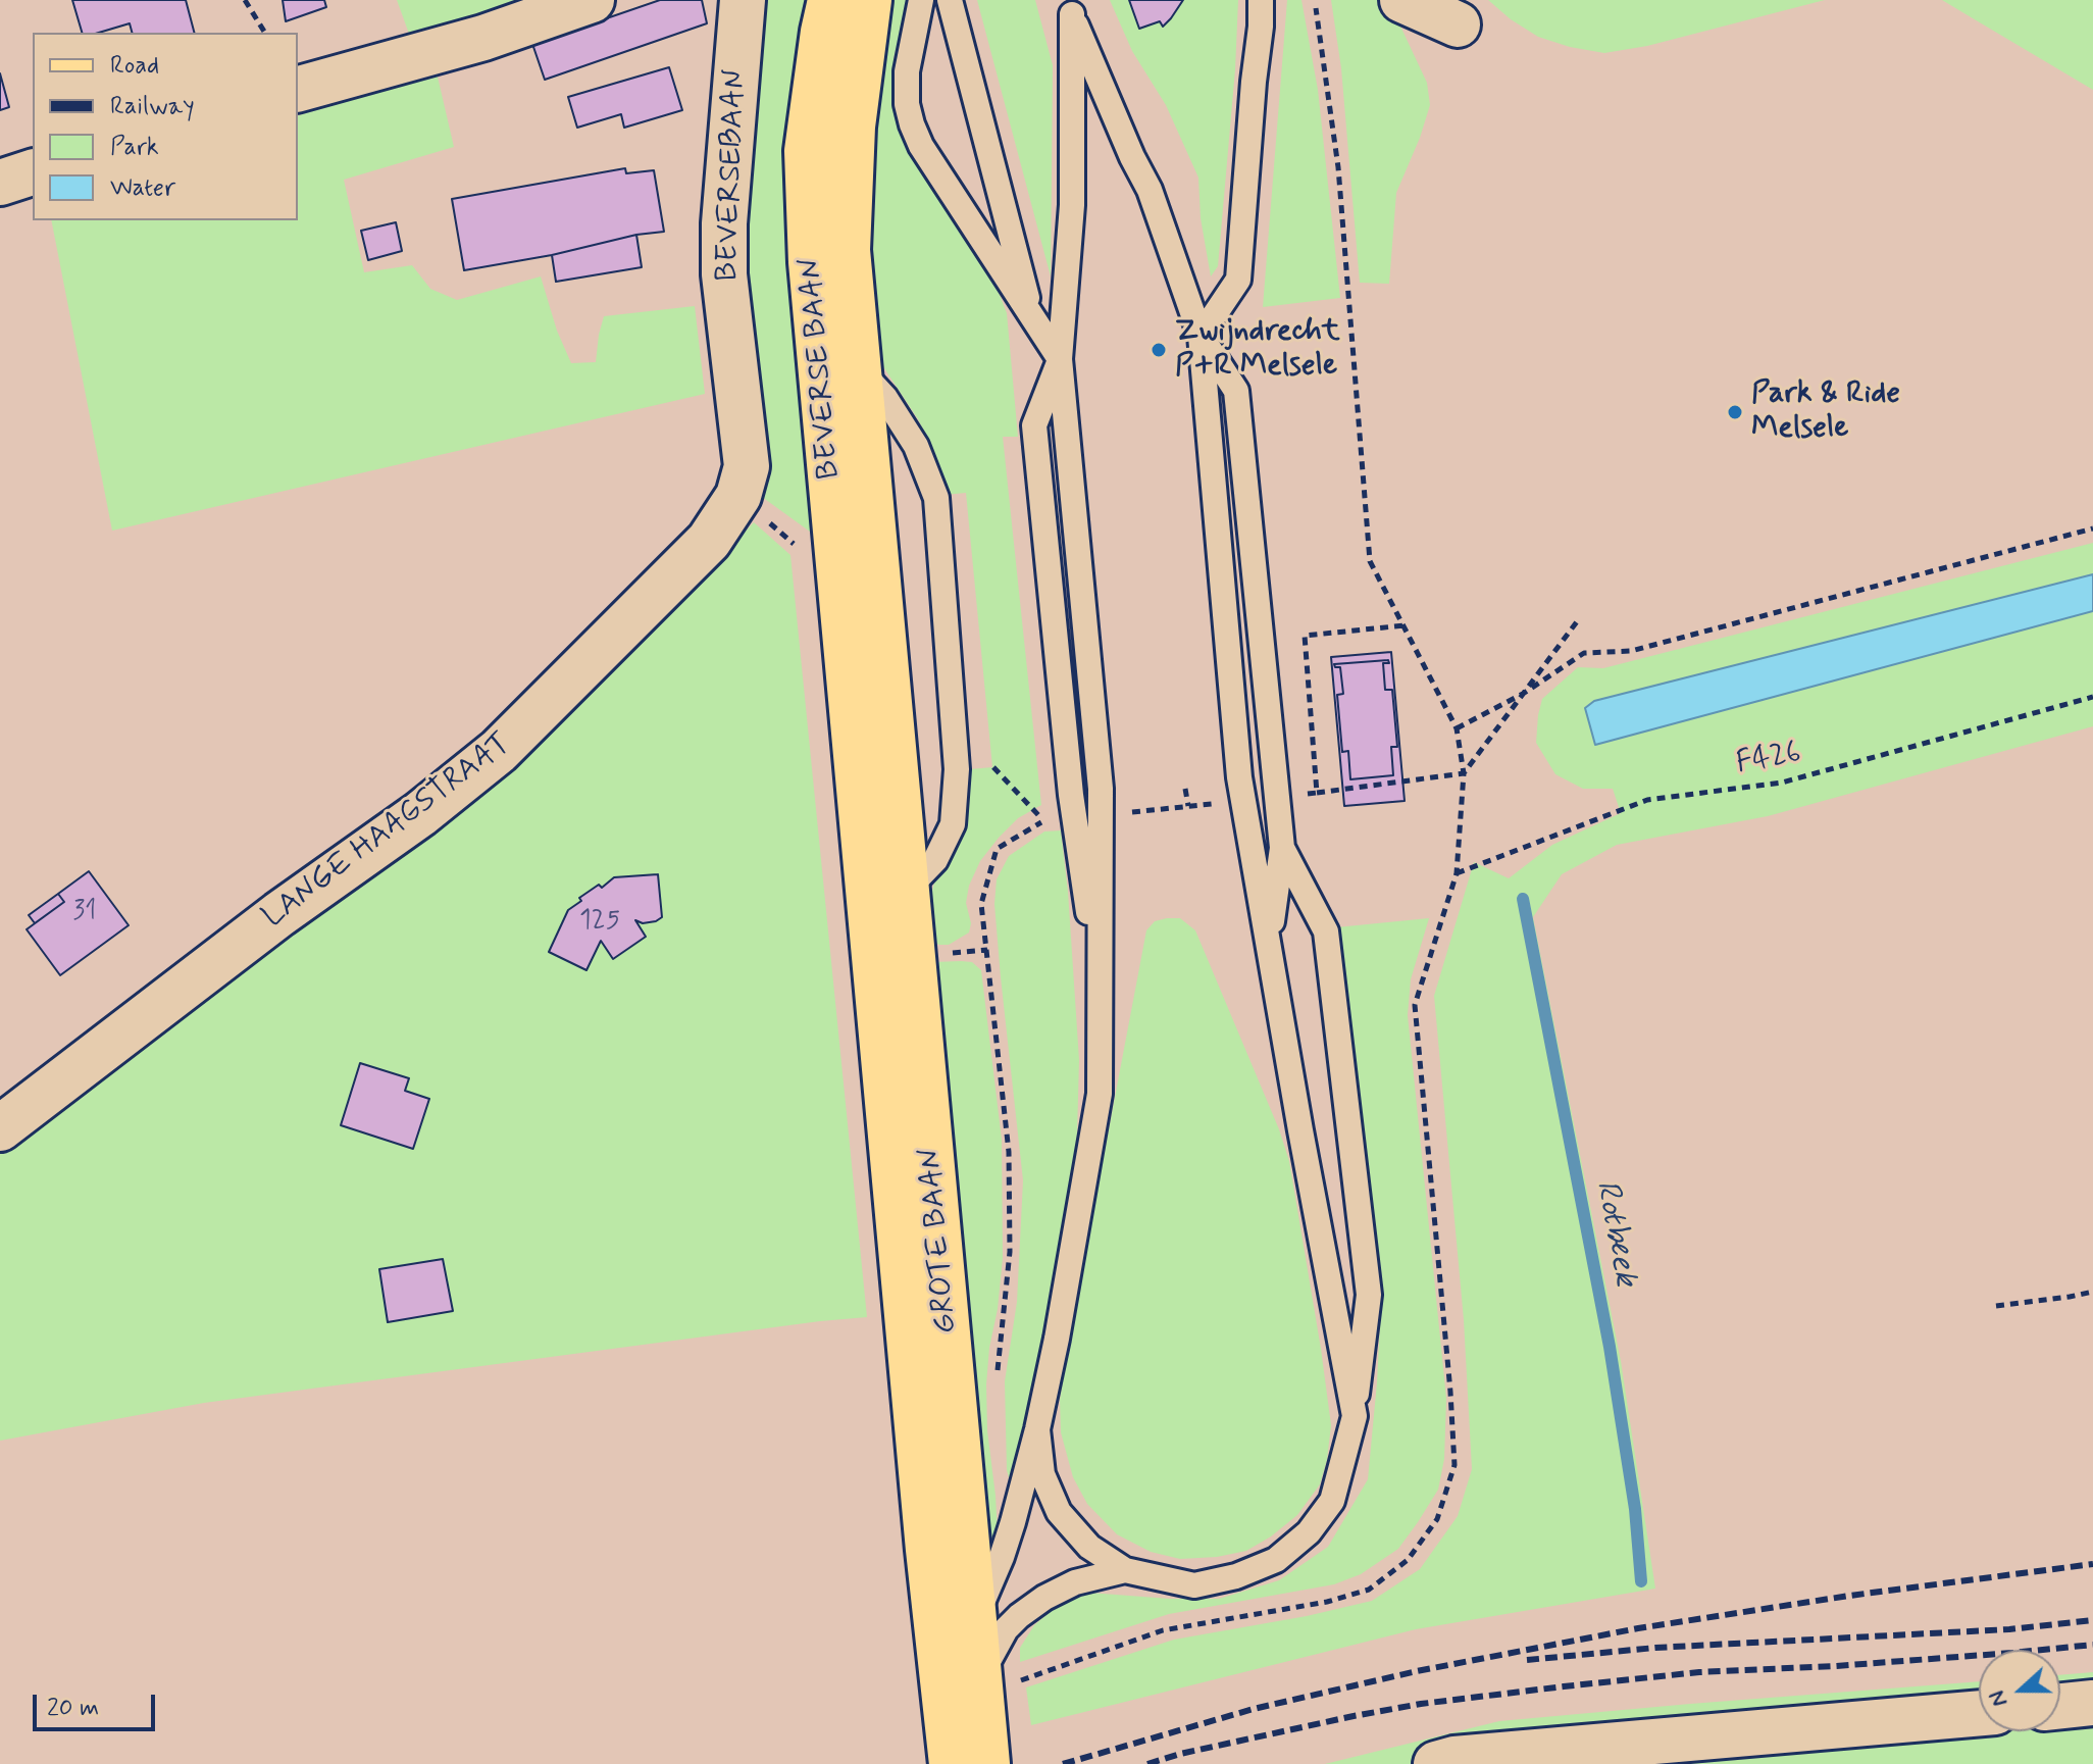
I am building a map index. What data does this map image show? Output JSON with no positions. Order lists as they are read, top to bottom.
{
  "streets": {
    "main road": ["BEVERSE BAAN", "GROTE BAAN"],
    "street": ["BEVERSEBAAN", "LANGE HAAGSTRAAT"],
    "path": ["F426"]
  },
  "crossings": [
    ["BEVERSEBAAN", "LANGE HAAGSTRAAT"],
    ["BEVERSE BAAN", "GROTE BAAN"]
  ],
  "water": ["Rotbeek"],
  "places": ["Zwijndrecht P+R Melsele", "Park & Ride Melsele"],
  "house_numbers": ["31", "125"],
  "legend": [
    "Road",
    "Railway",
    "Park",
    "Water"
  ],
  "scale_bar": "20 m",
  "north": "left"
}
